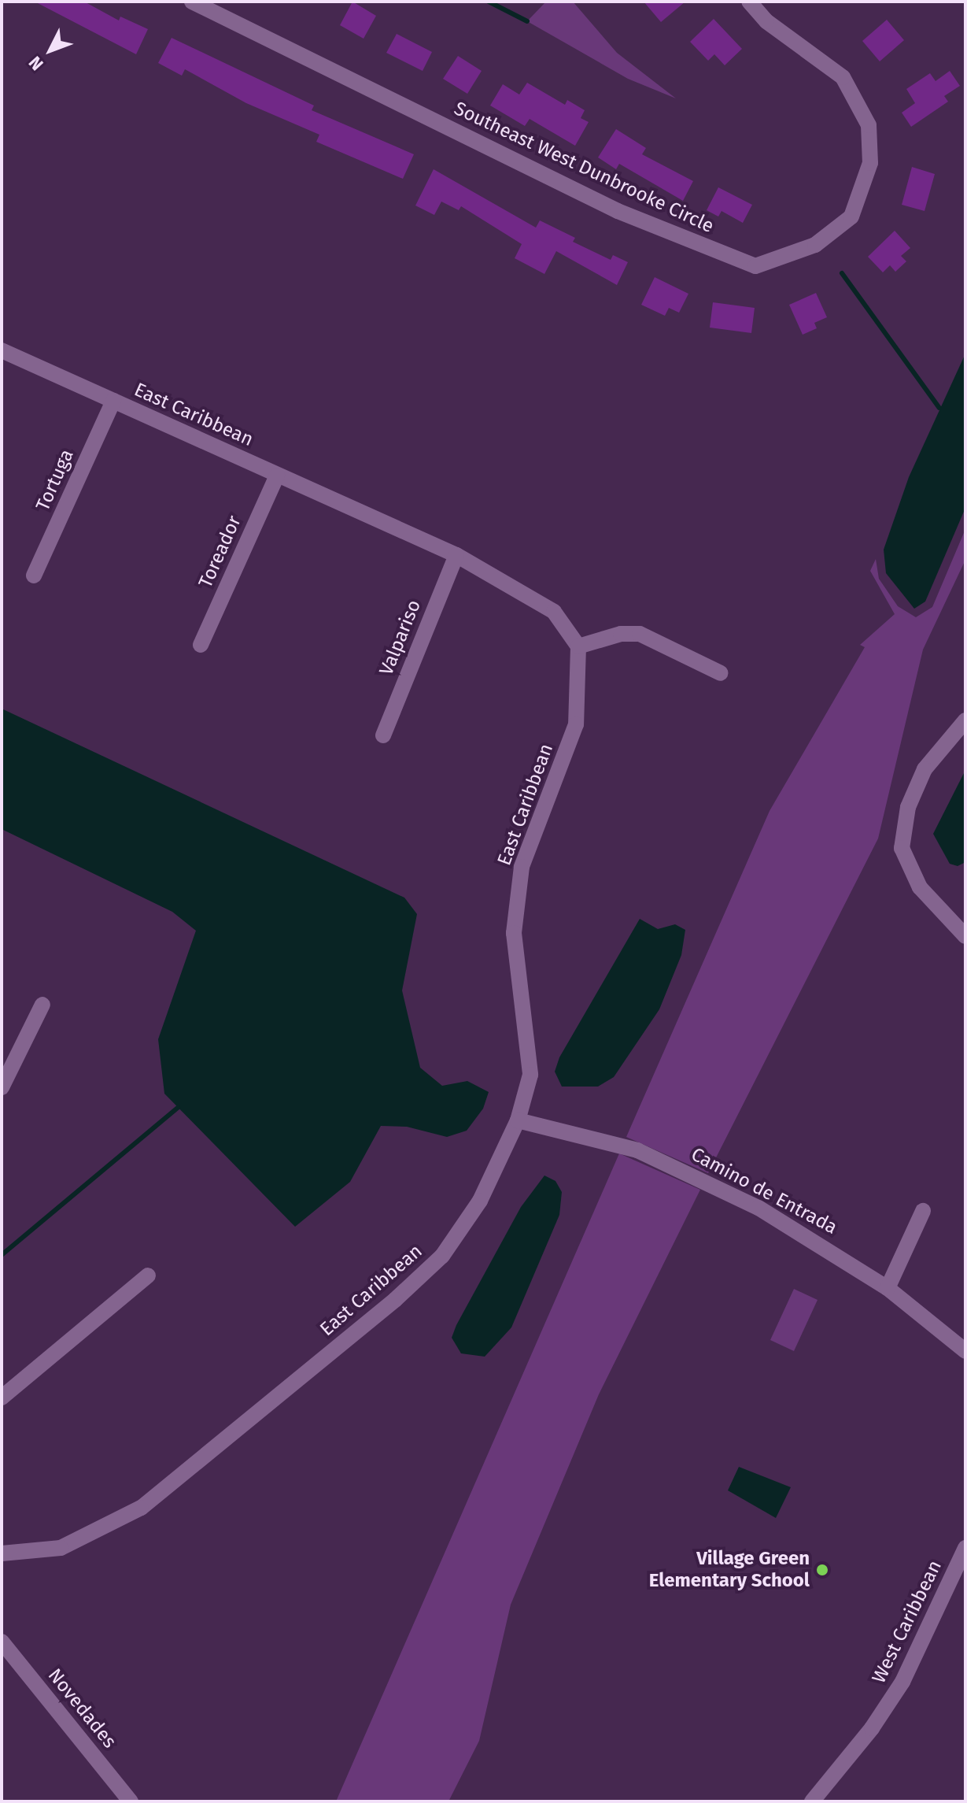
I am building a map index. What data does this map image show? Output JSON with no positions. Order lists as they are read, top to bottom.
{
  "streets": {
    "street": [
      "Southeast West Dunbrooke Circle",
      "East Caribbean",
      "Tortuga",
      "Toreador",
      "Valpariso",
      "Camino de Entrada",
      "West Caribbean",
      "Novedades"
    ]
  },
  "crossings": [
    ["East Caribbean", "Tortuga"],
    ["East Caribbean", "Toreador"],
    ["East Caribbean", "Valpariso"],
    ["East Caribbean", "Camino de Entrada"]
  ],
  "places": ["Village Green Elementary School"],
  "north": "bottom left"
}
